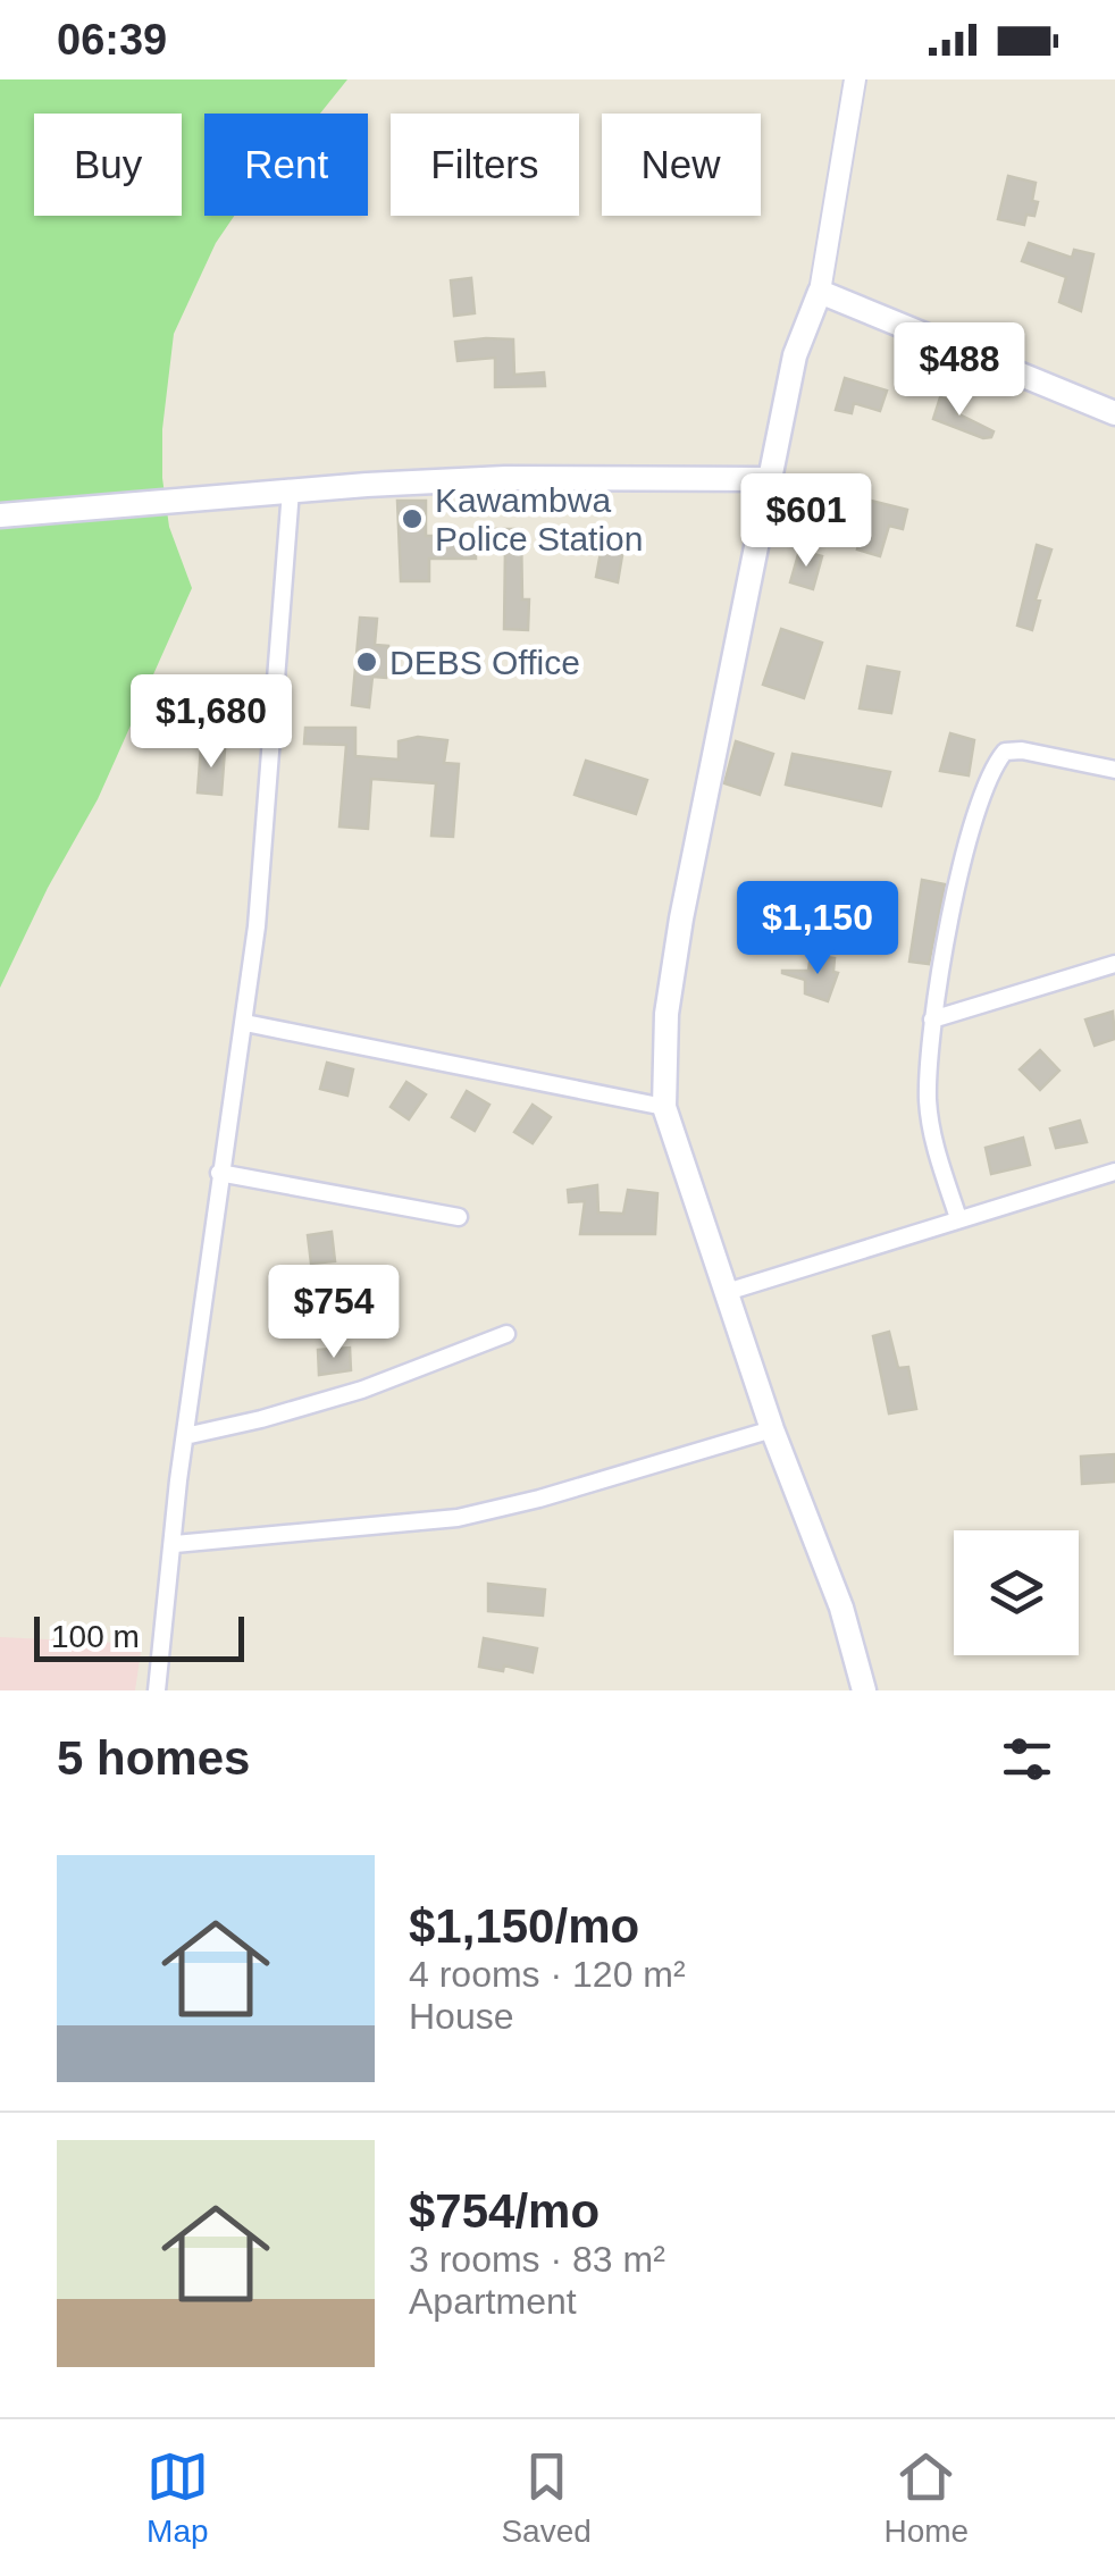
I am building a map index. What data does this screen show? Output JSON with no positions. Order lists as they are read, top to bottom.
{
  "places": ["Kawambwa Police Station", "DEBS Office"],
  "scale_bar": "100 m",
  "page": {
    "status": "06:39",
    "chip": [
      "Buy",
      "Rent",
      "Filters",
      "New"
    ],
    "price": [
      "$488",
      "$601",
      "$1,680",
      "$1,150",
      "$754"
    ],
    "scale": "100 m",
    "heading": "5 homes",
    "list": [
      {
        "name": "$1,150/mo",
        "note": "4 rooms · 120 m² · House"
      },
      {
        "name": "$754/mo",
        "note": "3 rooms · 83 m² · Apartment"
      }
    ],
    "tabs": ["Map", "Saved", "Home"]
  }
}
